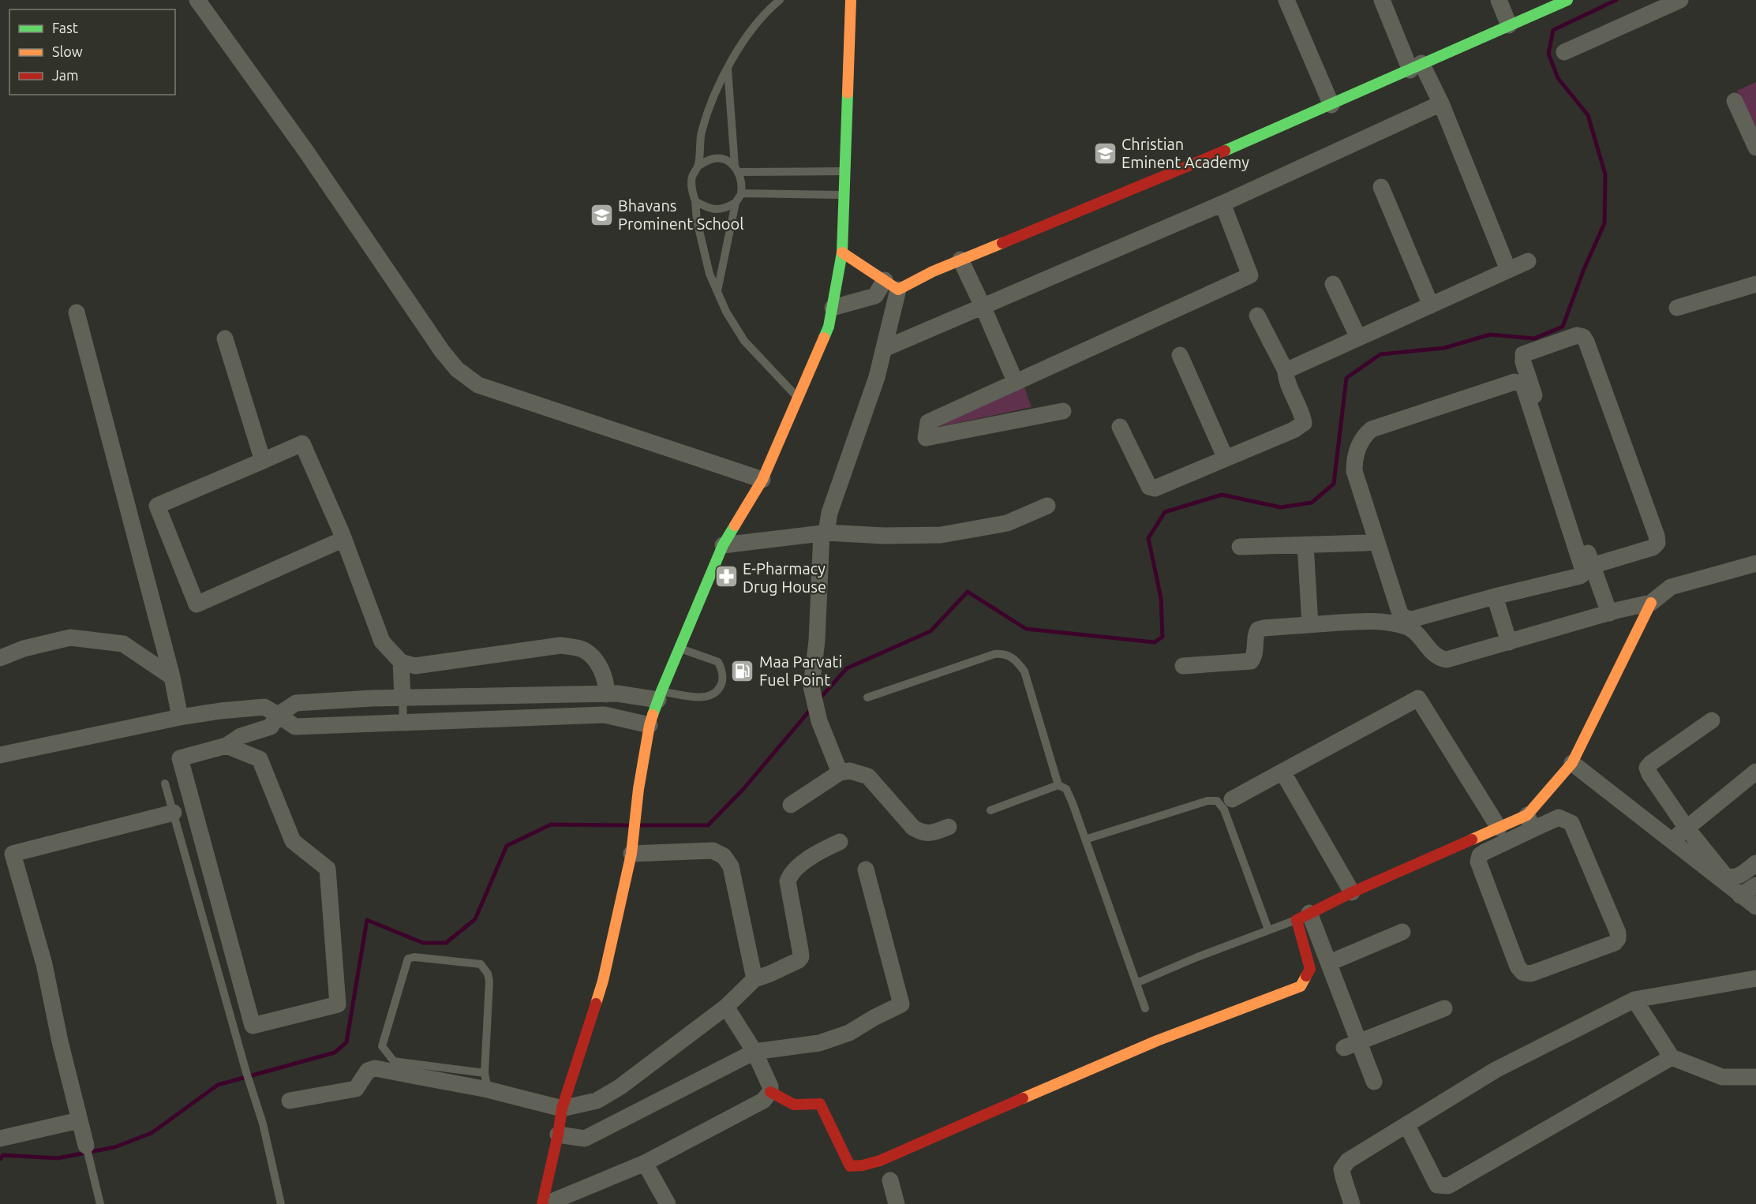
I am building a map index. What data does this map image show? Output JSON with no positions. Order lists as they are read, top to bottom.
{
  "places": {
    "school or university": ["Christian Eminent Academy", "Bhavans Prominent School"],
    "pharmacy": ["E-Pharmacy Drug House"],
    "fuel station": ["Maa Parvati Fuel Point"]
  },
  "legend": ["Fast", "Slow", "Jam"]
}
